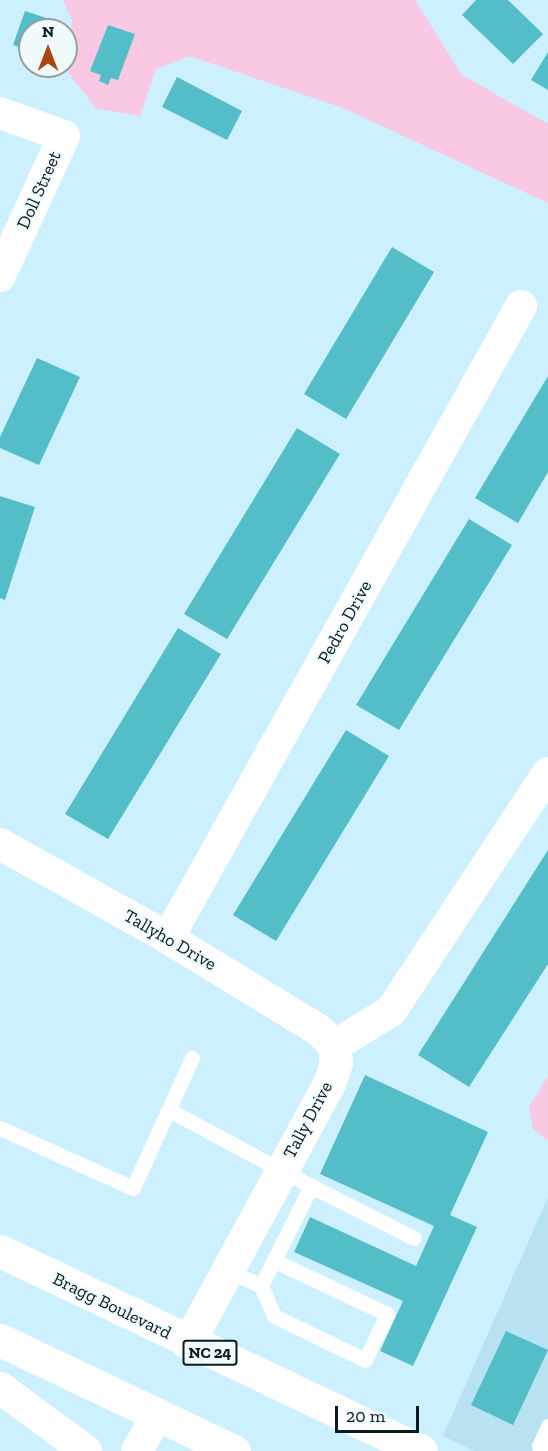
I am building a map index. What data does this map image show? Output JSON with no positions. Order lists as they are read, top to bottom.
{
  "streets": {
    "main road": ["Tally Drive", "Bragg Boulevard", "NC 24"],
    "street": ["Doll Street", "Pedro Drive", "Tallyho Drive"]
  },
  "crossings": [
    ["Pedro Drive", "Tallyho Drive"],
    ["Tallyho Drive", "Tally Drive"],
    ["Tally Drive", "Bragg Boulevard"]
  ],
  "scale_bar": "20 m",
  "north": "top"
}
